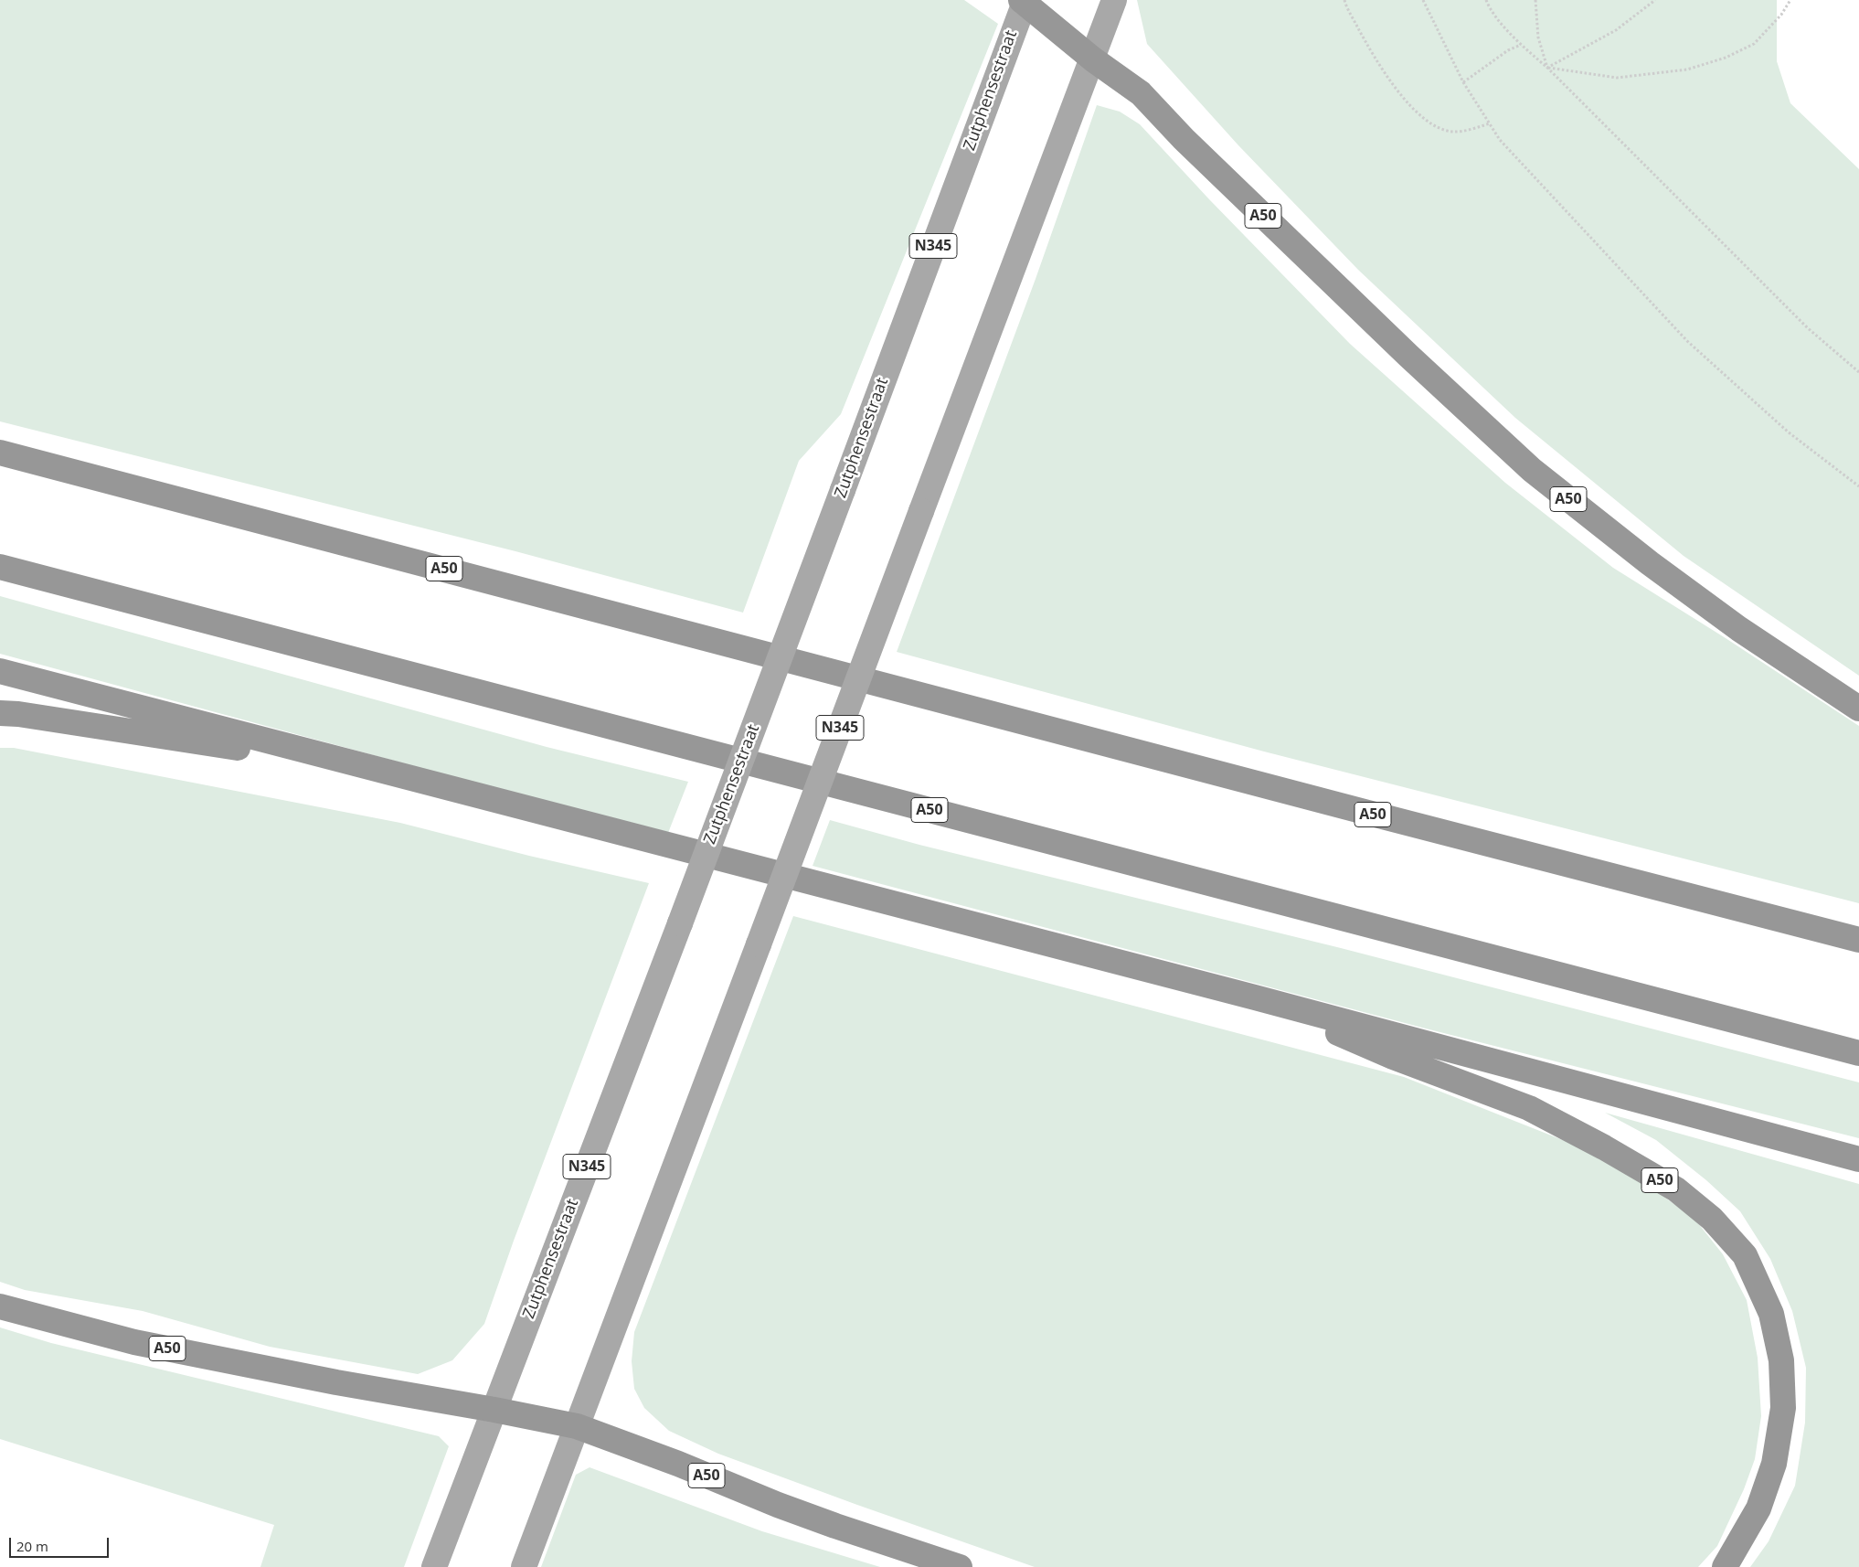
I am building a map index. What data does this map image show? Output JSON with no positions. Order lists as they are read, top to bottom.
{
  "streets": {
    "highway": ["A50"],
    "main road": ["Zutphensestraat", "N345"]
  },
  "crossings": [
    ["Zutphensestraat", "A50"],
    ["A50", "N345"]
  ],
  "scale_bar": "20 m"
}
